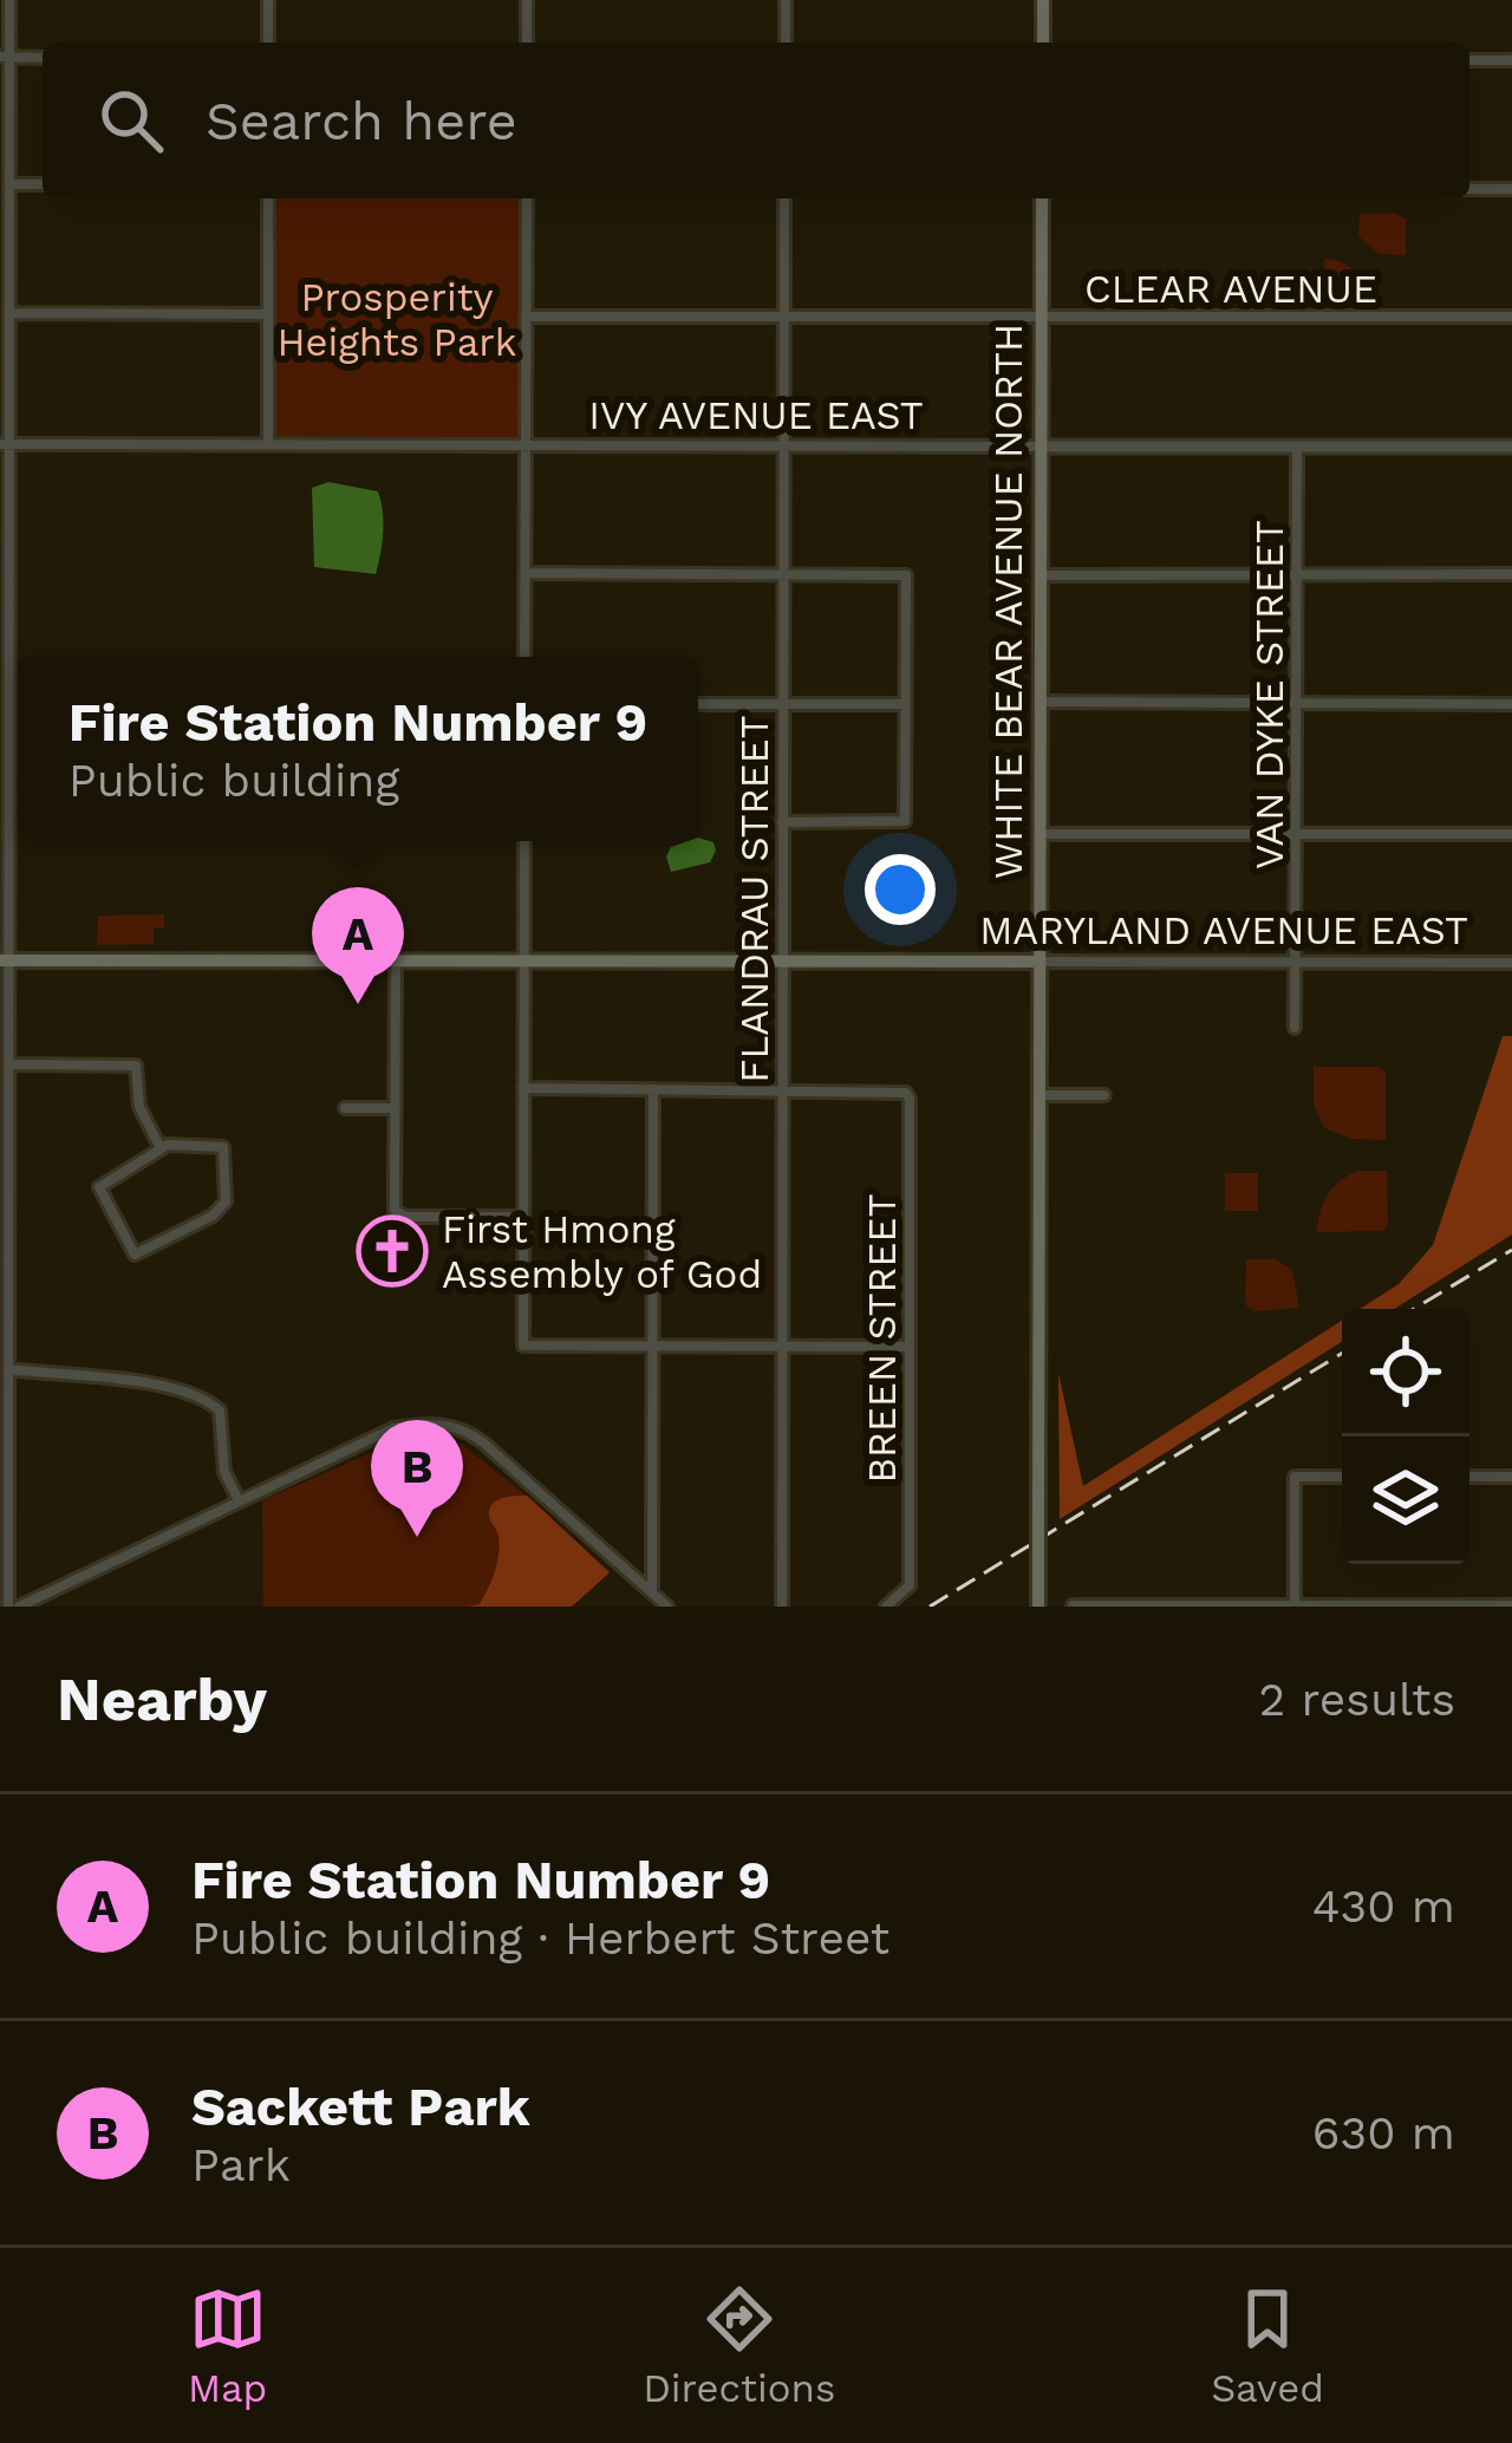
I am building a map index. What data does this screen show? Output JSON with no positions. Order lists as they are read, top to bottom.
{
  "streets": {
    "main road": ["WHITE BEAR AVENUE NORTH", "MARYLAND AVENUE EAST"],
    "street": [
      "CLEAR AVENUE",
      "IVY AVENUE EAST",
      "VAN DYKE STREET",
      "FLANDRAU STREET",
      "BREEN STREET"
    ]
  },
  "crossings": [
    ["CLEAR AVENUE", "WHITE BEAR AVENUE NORTH"],
    ["CLEAR AVENUE", "FLANDRAU STREET"],
    ["IVY AVENUE EAST", "WHITE BEAR AVENUE NORTH"],
    ["IVY AVENUE EAST", "VAN DYKE STREET"],
    ["IVY AVENUE EAST", "FLANDRAU STREET"],
    ["WHITE BEAR AVENUE NORTH", "MARYLAND AVENUE EAST"],
    ["VAN DYKE STREET", "MARYLAND AVENUE EAST"],
    ["FLANDRAU STREET", "MARYLAND AVENUE EAST"],
    ["FLANDRAU STREET", "BREEN STREET"]
  ],
  "parks": ["Prosperity Heights Park"],
  "places": {
    "church": ["First Hmong Assembly of God"]
  },
  "page": {
    "search": "Search here",
    "popup": ["Fire Station Number 9", "Public building"],
    "pins": ["A", "B"],
    "heading": ["Nearby", "2 results"],
    "list": [
      {
        "mark": "A",
        "name": "Fire Station Number 9",
        "note": "Public building · Herbert Street",
        "value": "430 m"
      },
      {
        "mark": "B",
        "name": "Sackett Park",
        "note": "Park",
        "value": "630 m"
      }
    ],
    "nav": ["Map", "Directions", "Saved"]
  }
}
